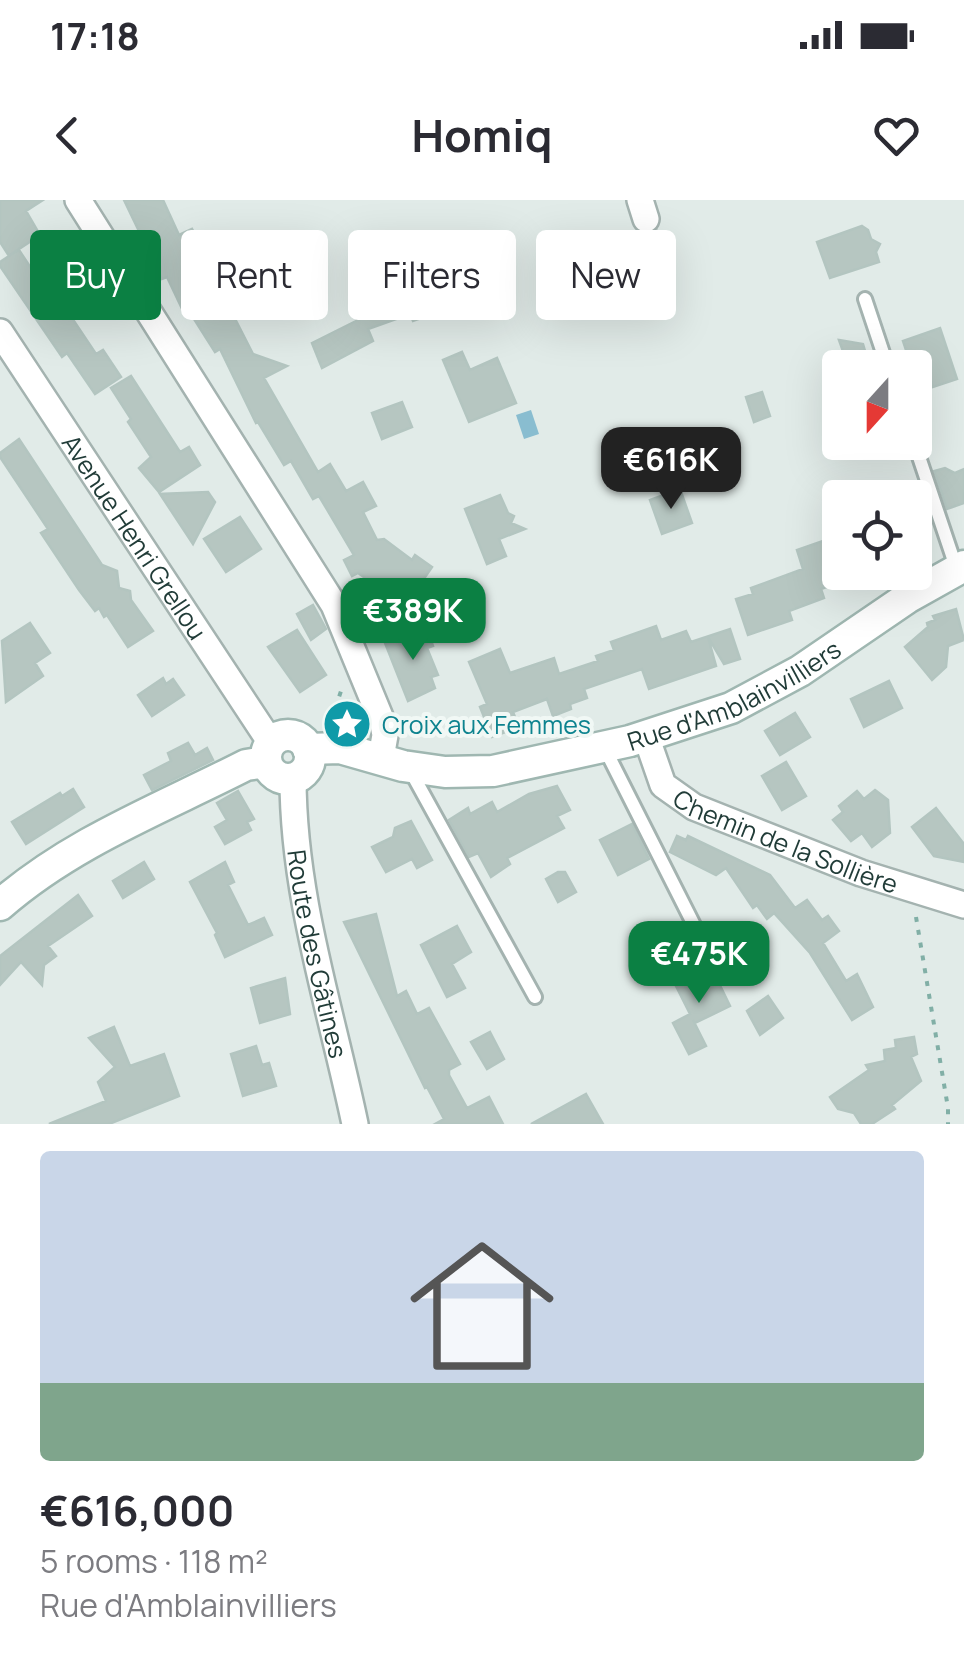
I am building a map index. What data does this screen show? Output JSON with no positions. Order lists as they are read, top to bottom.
{
  "streets": {
    "street": [
      "Avenue Henri Grellou",
      "Rue d'Amblainvilliers",
      "Chemin de la Sollière",
      "Route des Gâtines"
    ]
  },
  "crossings": [
    ["Avenue Henri Grellou", "Rue d'Amblainvilliers"],
    ["Rue d'Amblainvilliers", "Chemin de la Sollière"]
  ],
  "places": {
    "place": ["Croix aux Femmes"]
  },
  "north": "bottom",
  "page": {
    "status": "17:18",
    "header": "Homiq",
    "chip": [
      "Buy",
      "Rent",
      "Filters",
      "New"
    ],
    "price": ["€616K", "€389K", "€475K"],
    "list": [
      {
        "name": "€616,000",
        "note": "5 rooms · 118 m² · Rue d'Amblainvilliers"
      }
    ]
  }
}
